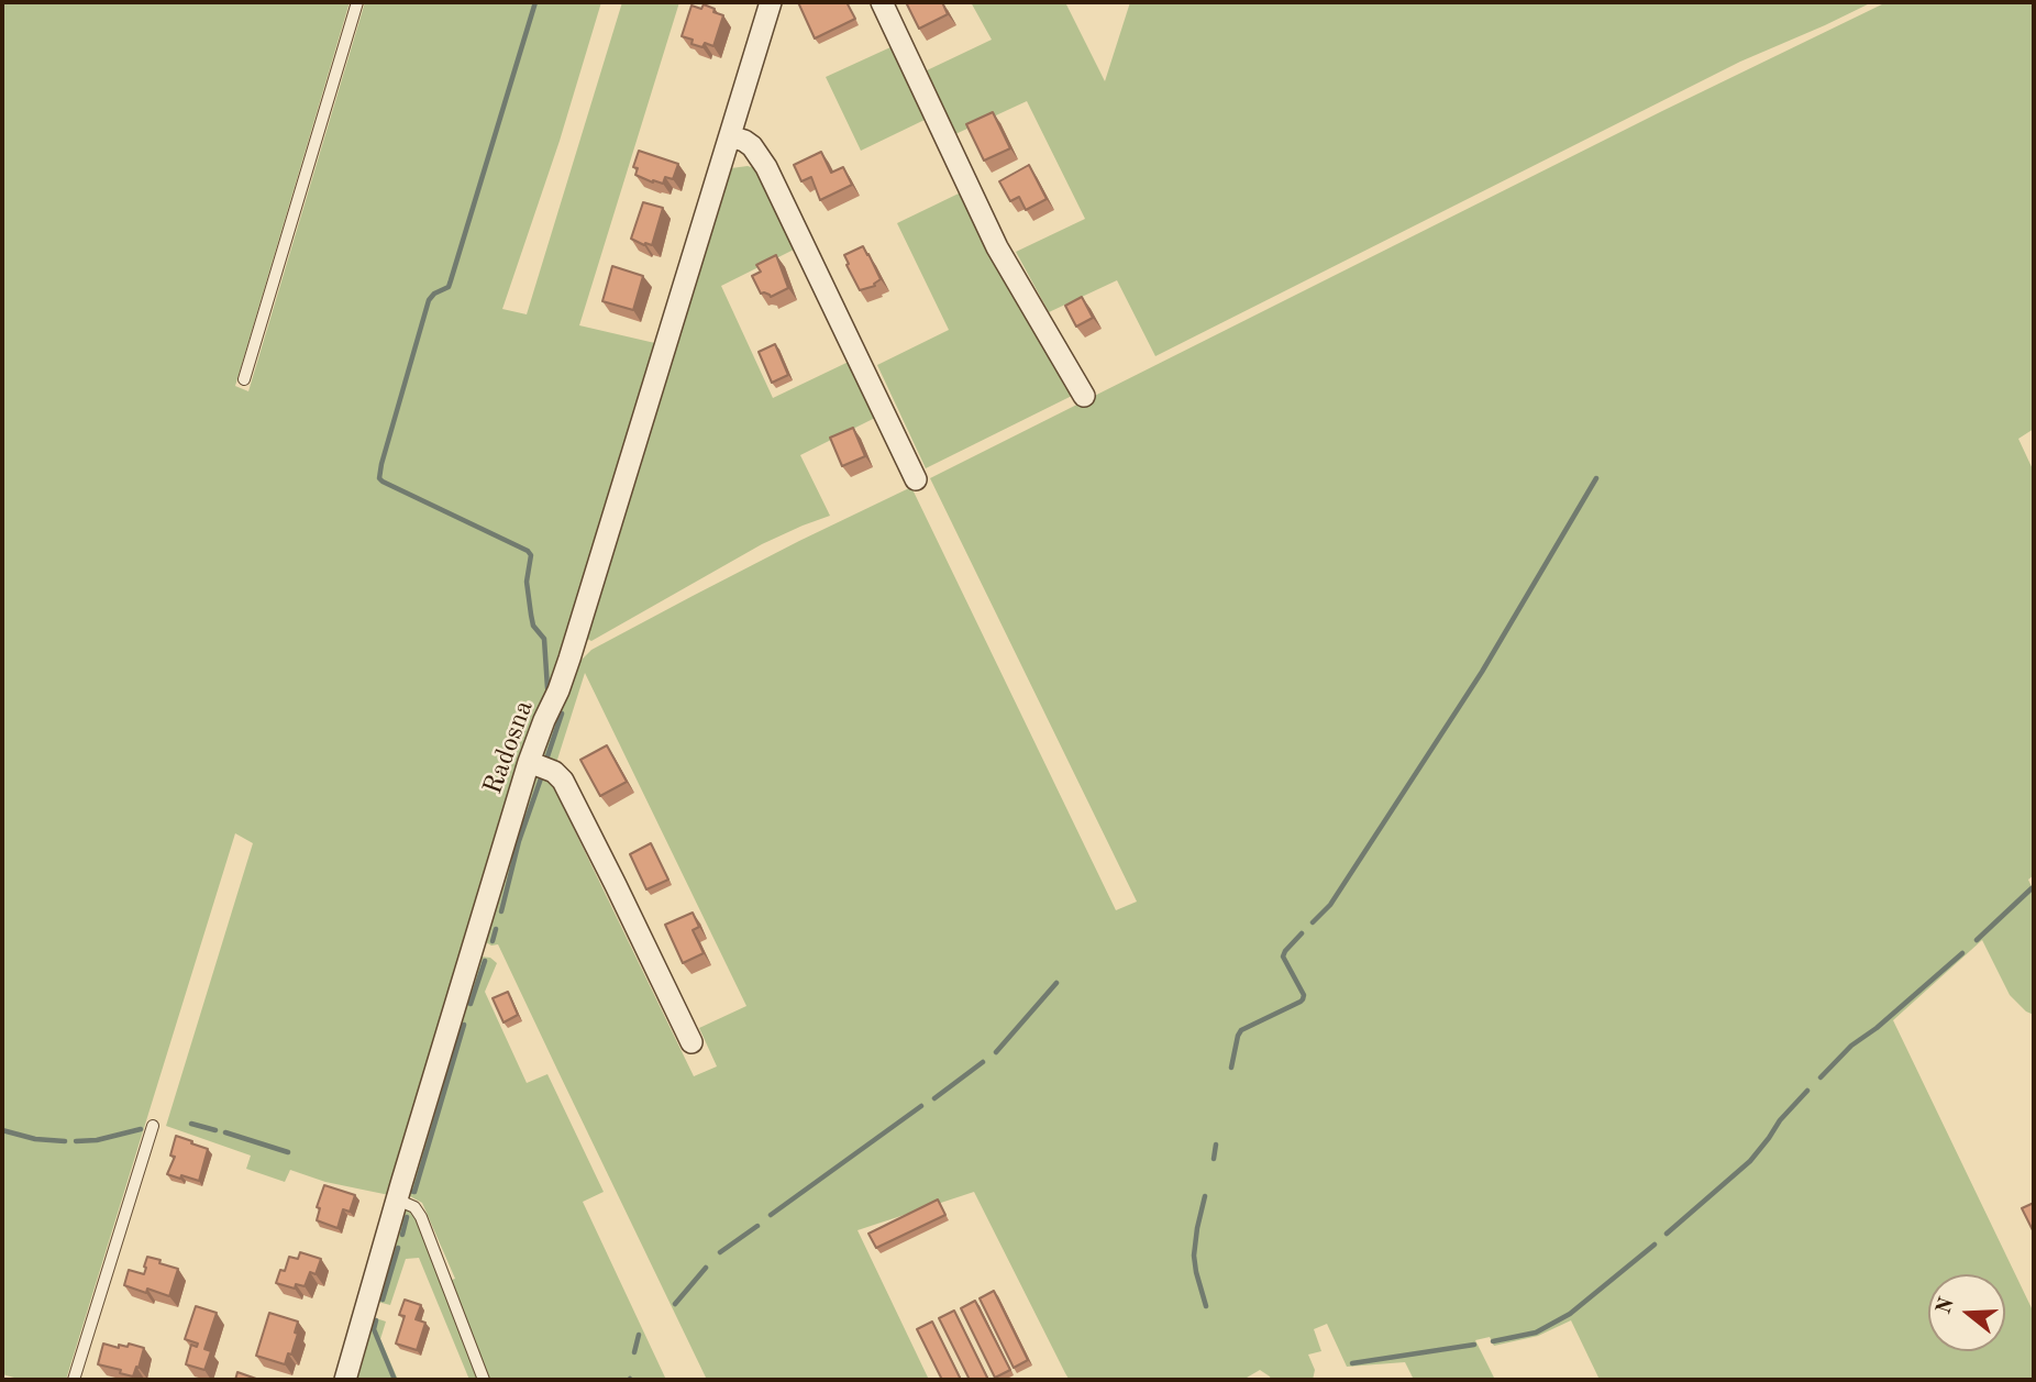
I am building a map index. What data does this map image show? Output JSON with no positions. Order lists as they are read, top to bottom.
{
  "streets": {
    "street": ["Radosna"]
  },
  "north": "left"
}
